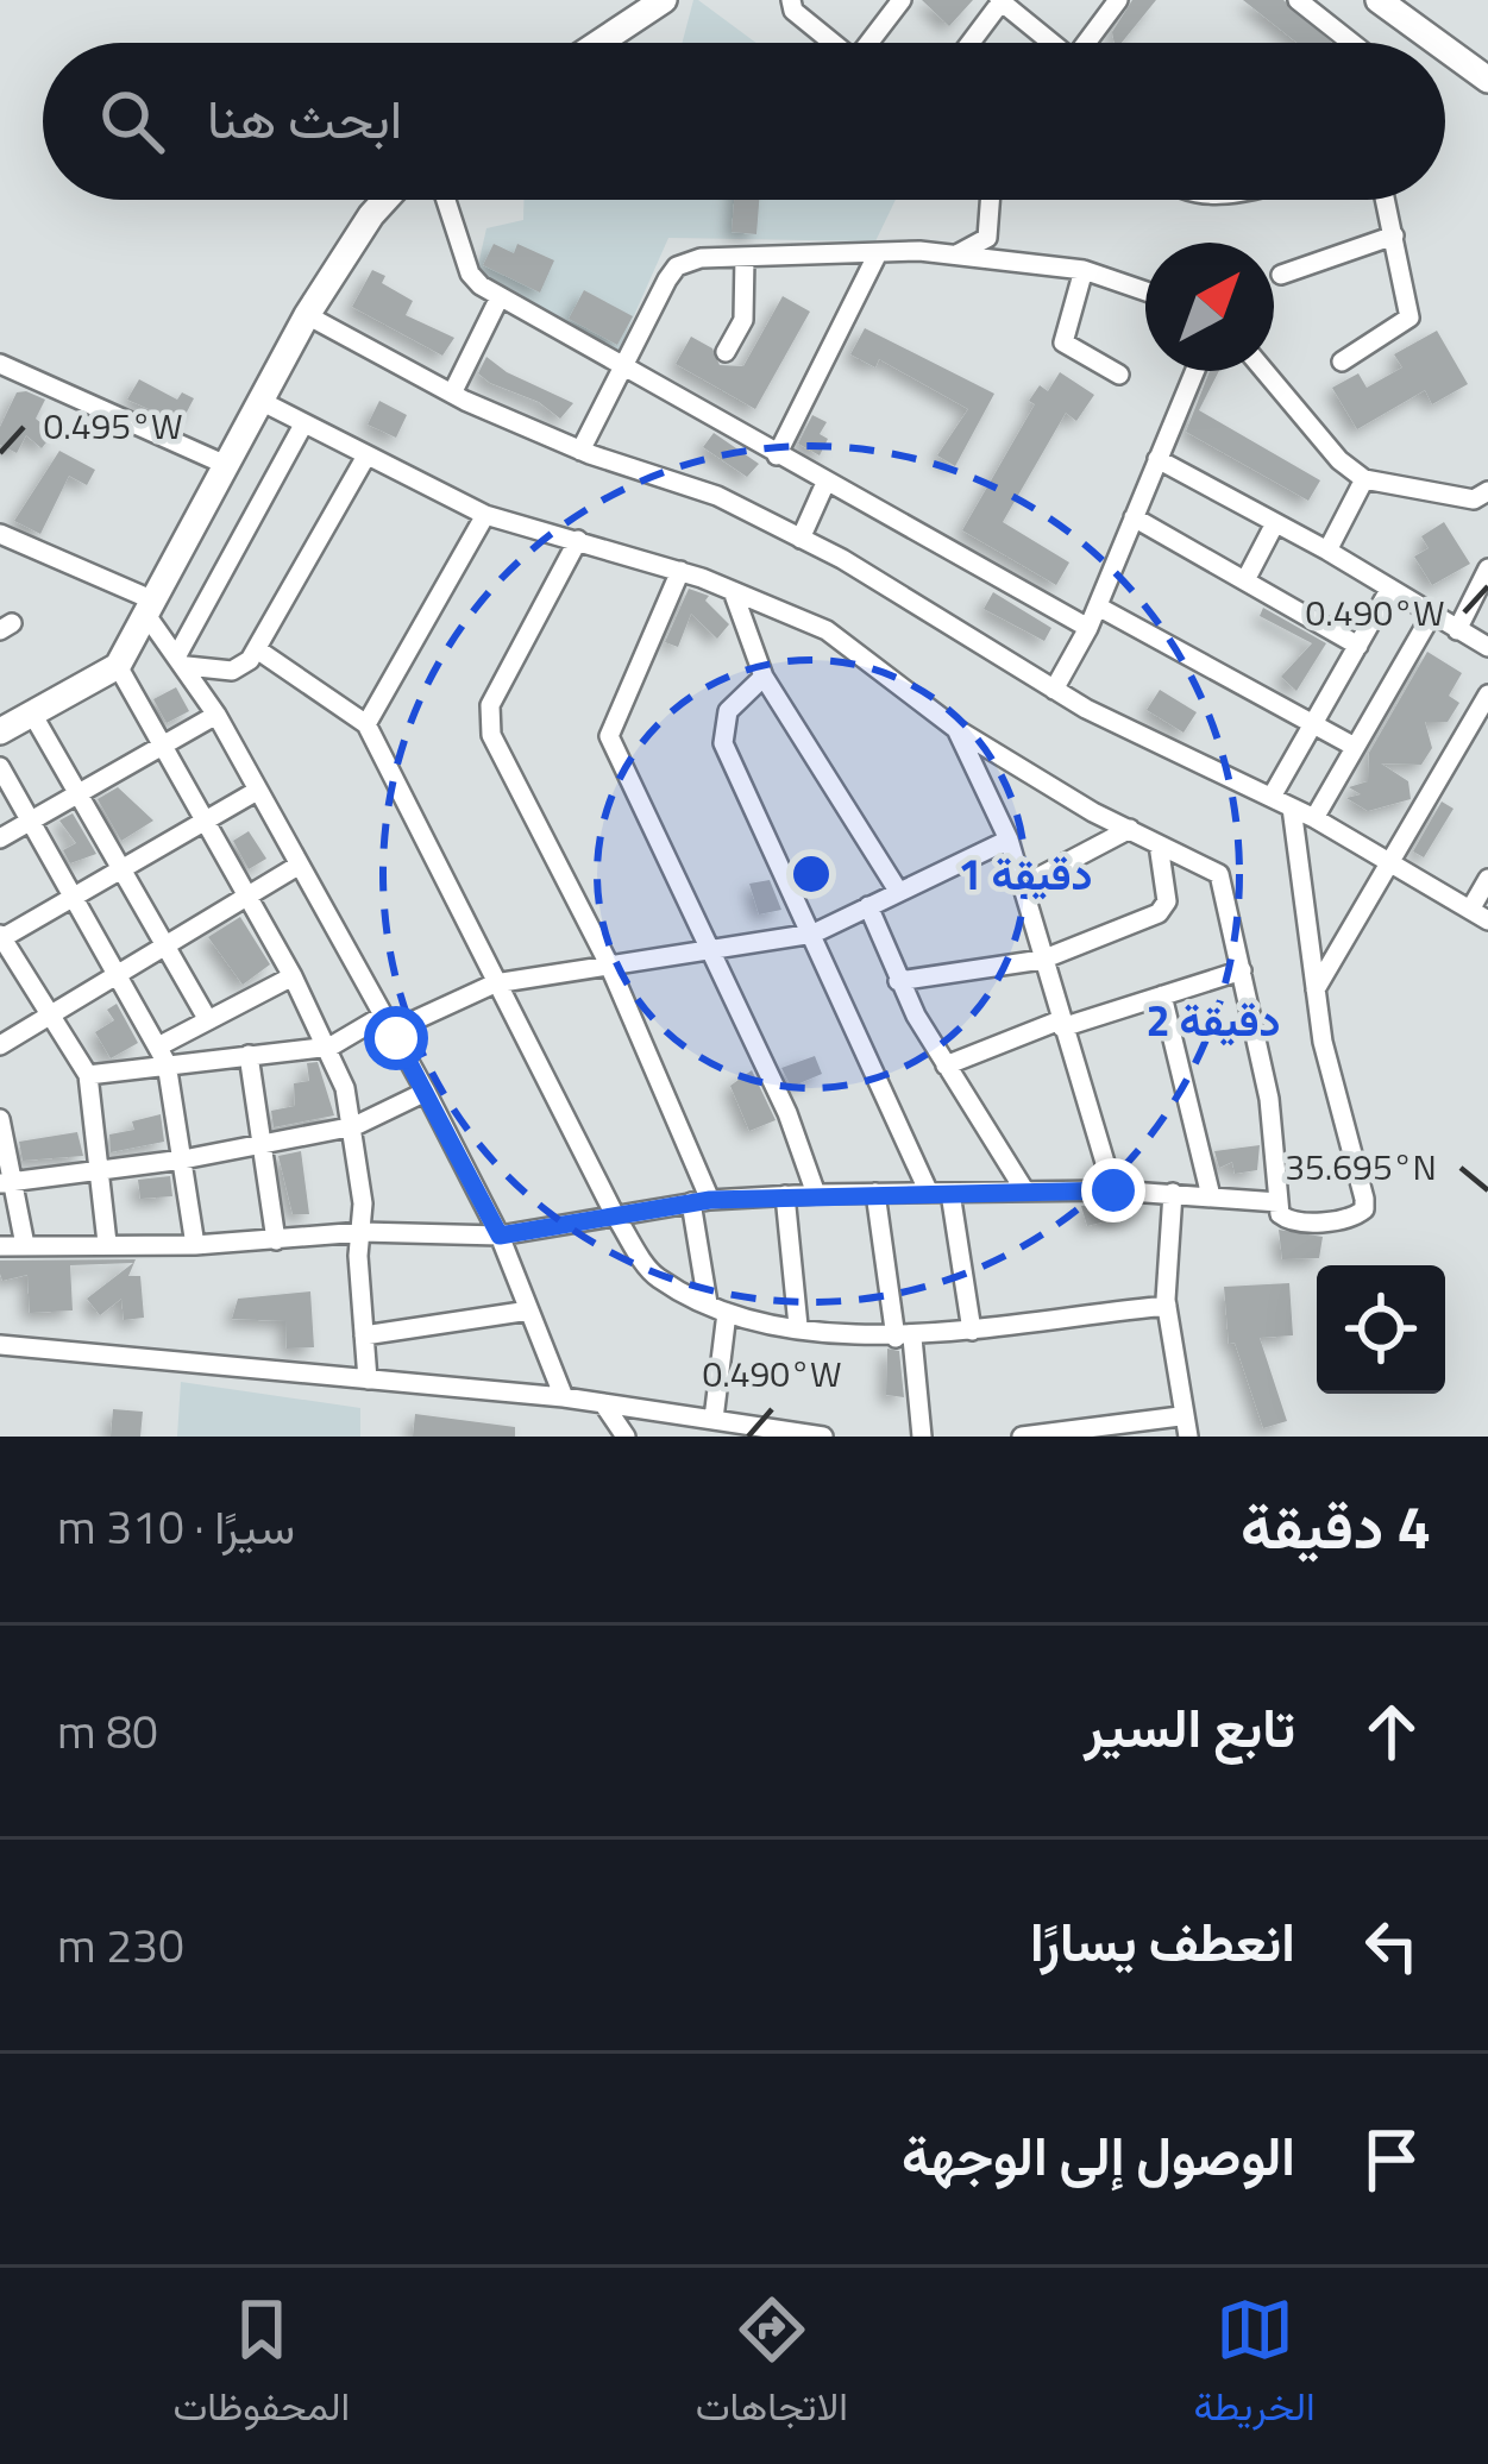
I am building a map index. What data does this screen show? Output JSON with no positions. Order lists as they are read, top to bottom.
{
  "north": "top right",
  "page": {
    "search": "ابحث هنا",
    "heading": ["4 دقيقة", "سيرًا · 310 m"],
    "list": [
      ["تابع السير", "80 m"],
      ["انعطف يسارًا", "230 m"],
      "الوصول إلى الوجهة"
    ],
    "nav": ["الخريطة", "الاتجاهات", "المحفوظات"]
  },
  "coordinates": ["0.495°W", "0.490°W", "35.695°N"],
  "rings": ["1 دقيقة", "2 دقيقة"]
}
